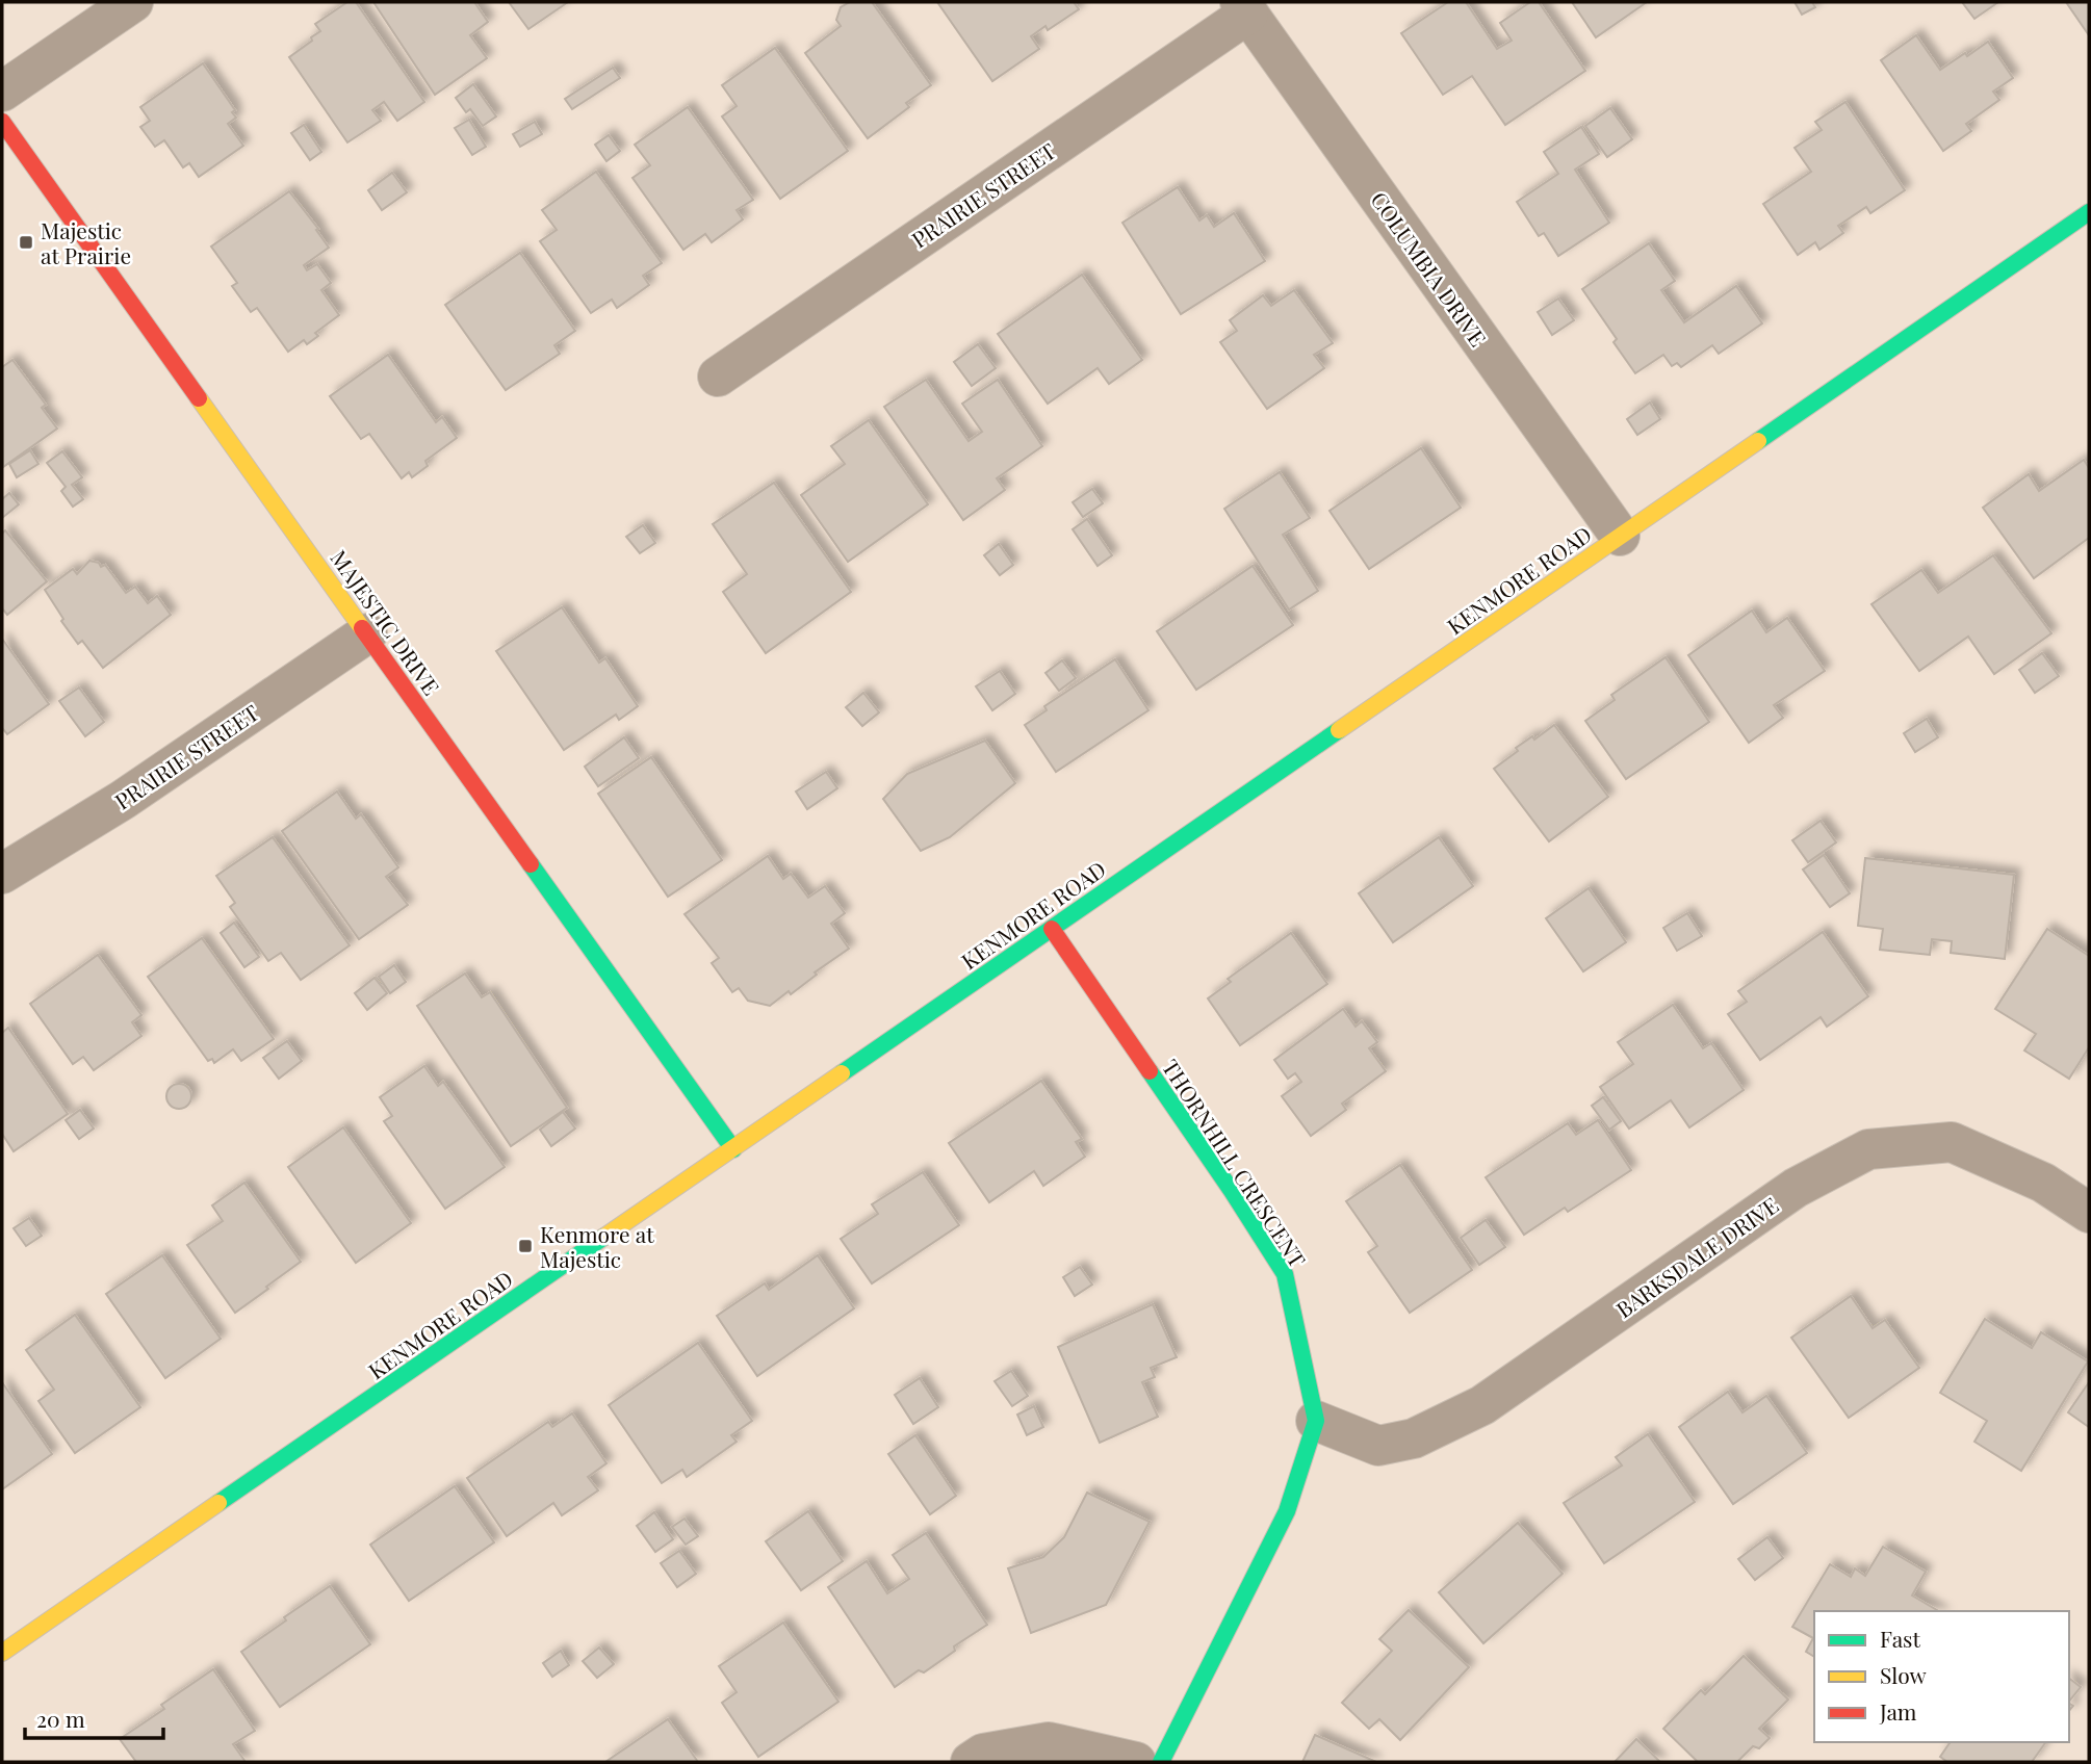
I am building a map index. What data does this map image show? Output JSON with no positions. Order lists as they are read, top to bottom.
{
  "streets": {
    "street": [
      "PRAIRIE STREET",
      "COLUMBIA DRIVE",
      "KENMORE ROAD",
      "MAJESTIC DRIVE",
      "THORNHILL CRESCENT",
      "BARKSDALE DRIVE"
    ]
  },
  "crossings": [
    ["PRAIRIE STREET", "COLUMBIA DRIVE"],
    ["PRAIRIE STREET", "MAJESTIC DRIVE"],
    ["COLUMBIA DRIVE", "KENMORE ROAD"],
    ["KENMORE ROAD", "MAJESTIC DRIVE"],
    ["KENMORE ROAD", "THORNHILL CRESCENT"],
    ["THORNHILL CRESCENT", "BARKSDALE DRIVE"]
  ],
  "places": {
    "transit": ["Majestic at Prairie", "Kenmore at Majestic"]
  },
  "legend": ["Fast", "Slow", "Jam"],
  "scale_bar": "20 m"
}
